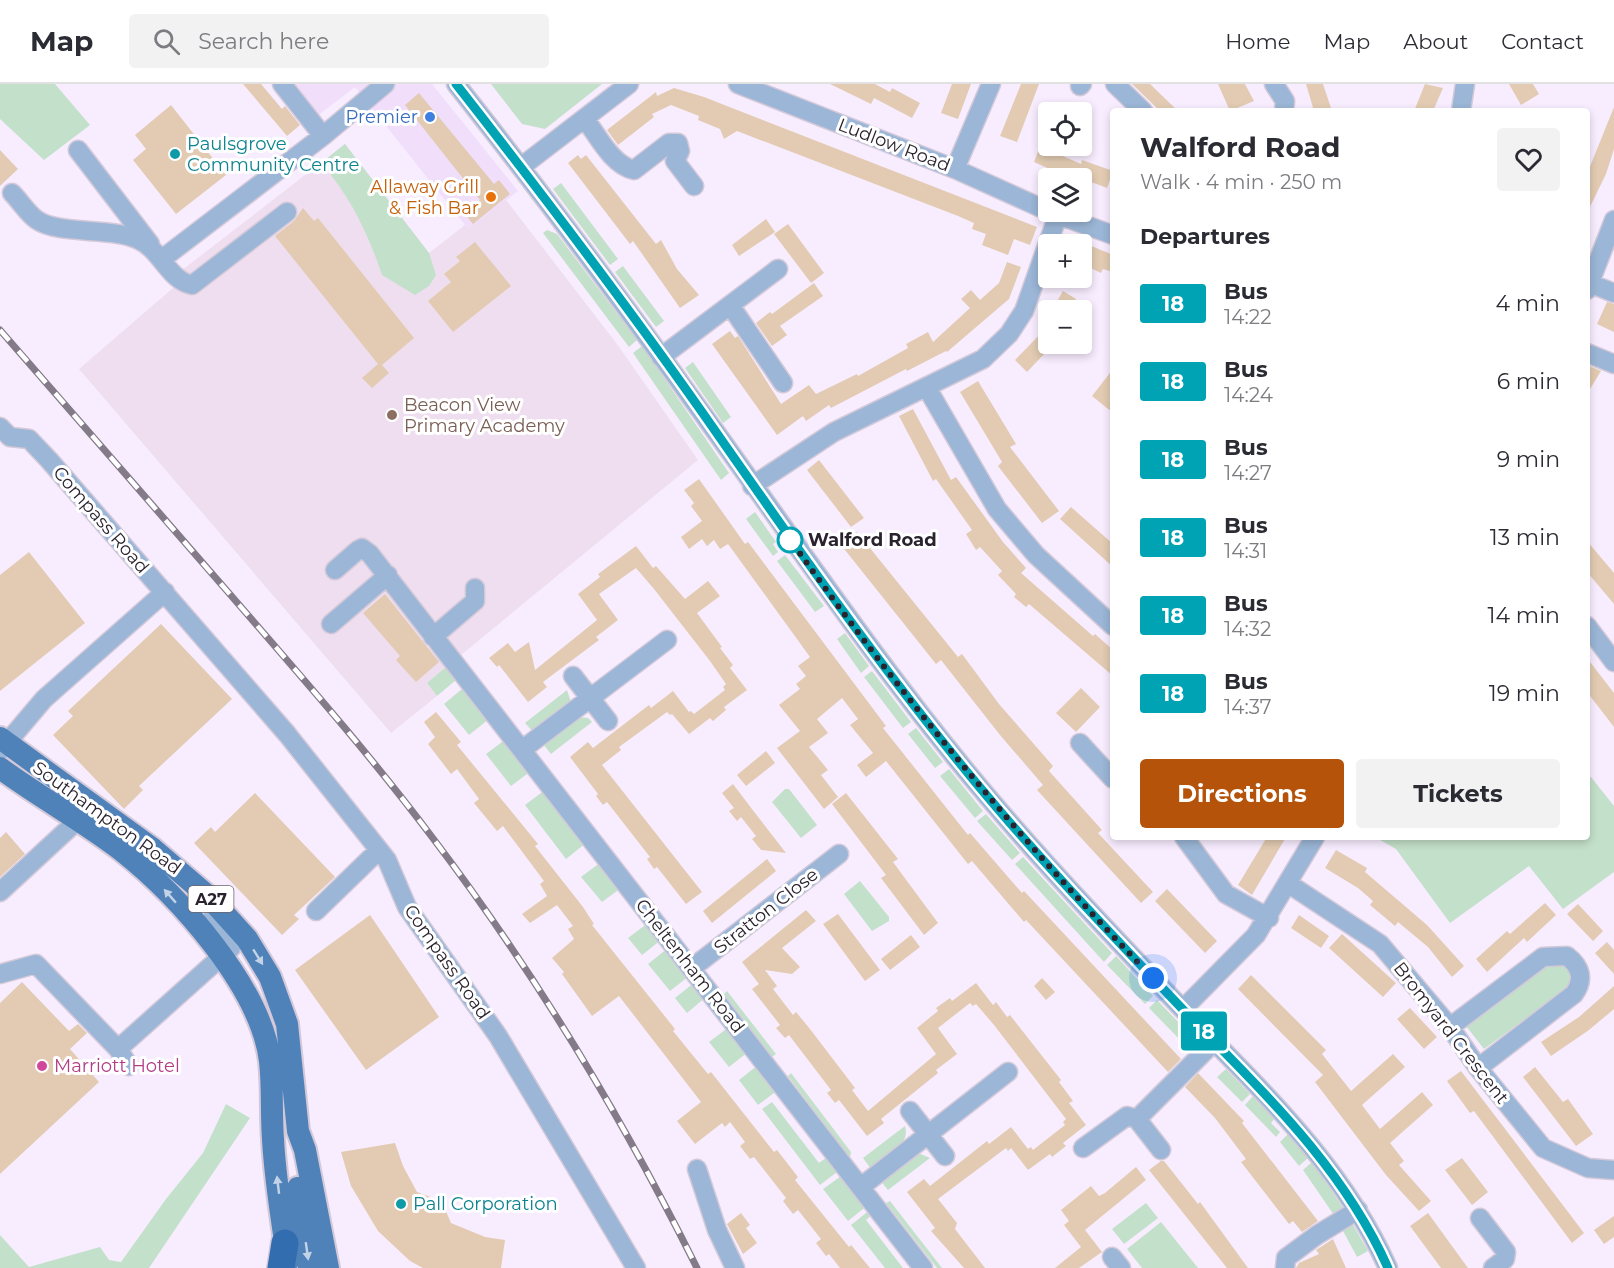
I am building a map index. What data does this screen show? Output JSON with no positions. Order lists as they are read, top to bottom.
{
  "streets": {
    "main road": ["Southampton Road", "A27"],
    "street": [
      "Ludlow Road",
      "Compass Road",
      "Stratton Close",
      "Cheltenham Road",
      "Bromyard Crescent"
    ]
  },
  "crossings": [
    ["Stratton Close", "Cheltenham Road"]
  ],
  "places": [
    "Premier",
    "Paulsgrove Community Centre",
    "Allaway Grill & Fish Bar",
    "Beacon View Primary Academy",
    "Walford Road",
    "Marriott Hotel",
    "Pall Corporation"
  ],
  "lines": ["bus line 18"],
  "page": {
    "header": "Map",
    "search": "Search here",
    "nav": [
      "Home",
      "Map",
      "About",
      "Contact"
    ],
    "on_map": "18",
    "map_buttons": ["+", "−"],
    "heading": [
      ["Walford Road", "Walk · 4 min · 250 m"],
      "Departures"
    ],
    "list": [
      {
        "mark": "18",
        "name": "Bus",
        "note": "14:22",
        "value": "4 min"
      },
      {
        "mark": "18",
        "name": "Bus",
        "note": "14:24",
        "value": "6 min"
      },
      {
        "mark": "18",
        "name": "Bus",
        "note": "14:27",
        "value": "9 min"
      },
      {
        "mark": "18",
        "name": "Bus",
        "note": "14:31",
        "value": "13 min"
      },
      {
        "mark": "18",
        "name": "Bus",
        "note": "14:32",
        "value": "14 min"
      },
      {
        "mark": "18",
        "name": "Bus",
        "note": "14:37",
        "value": "19 min"
      }
    ],
    "buttons": ["Directions", "Tickets"]
  }
}
